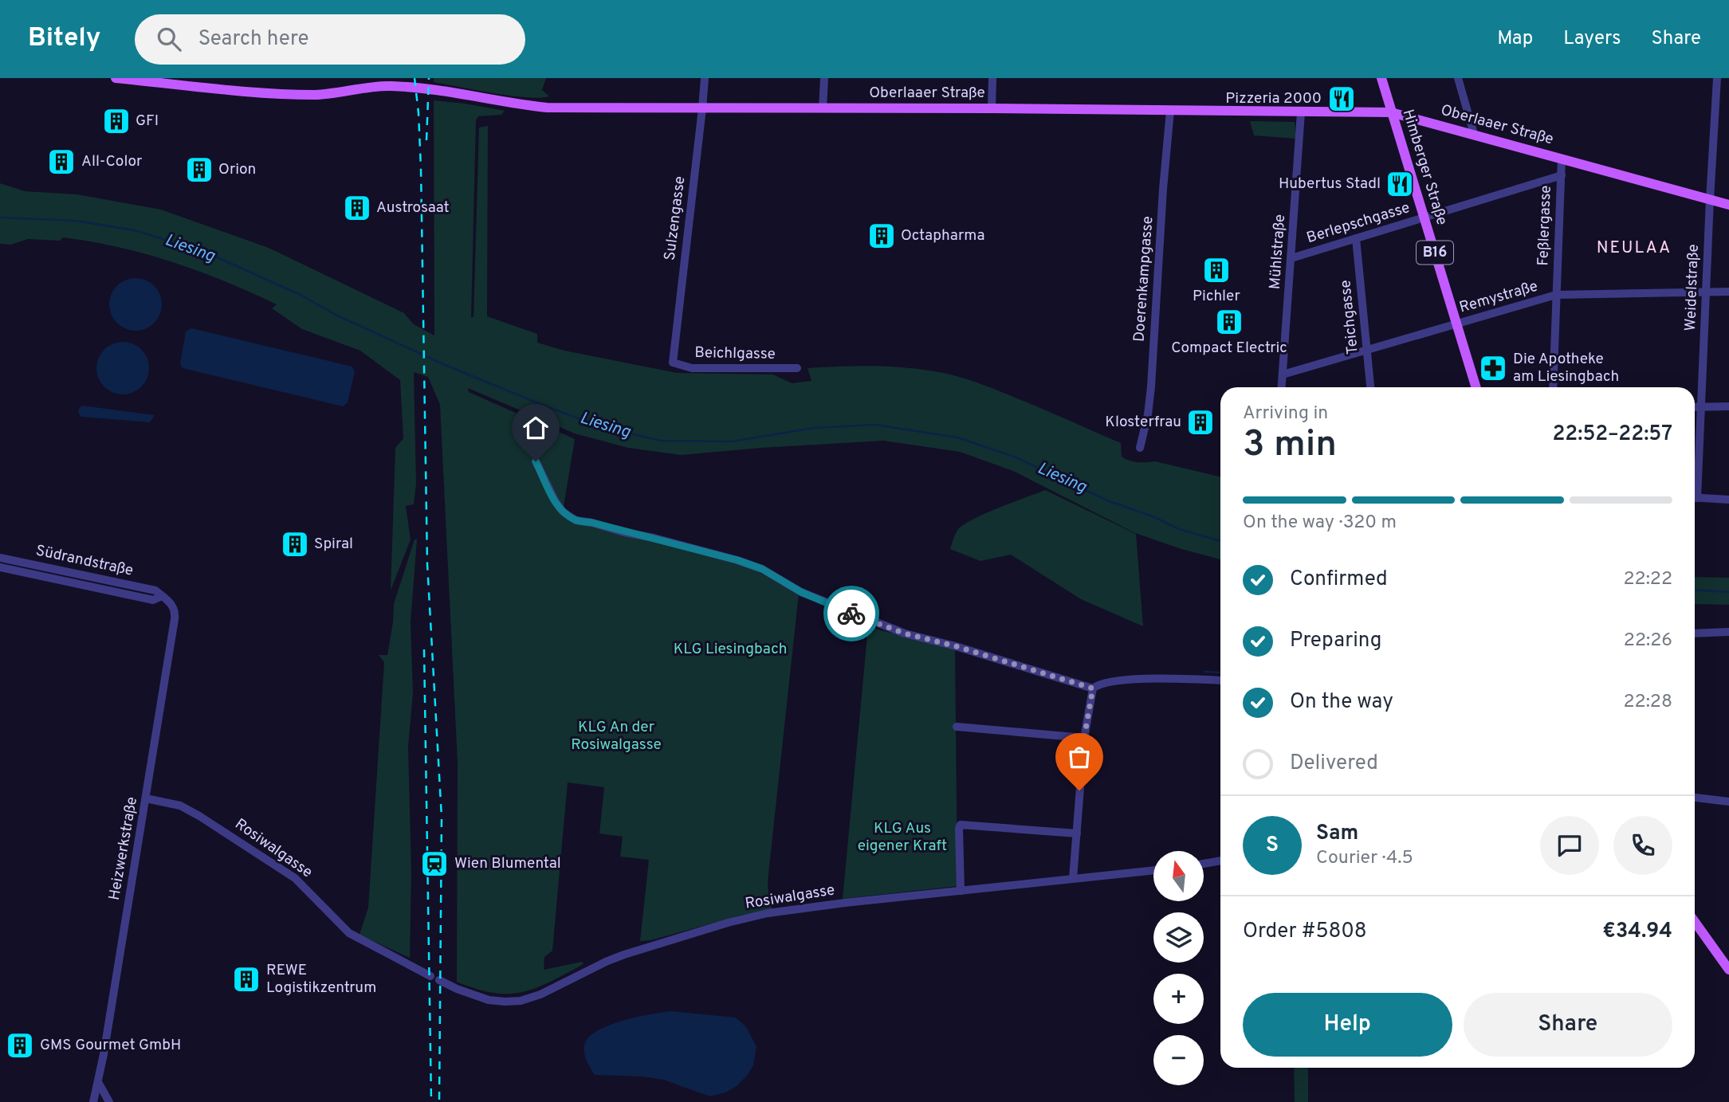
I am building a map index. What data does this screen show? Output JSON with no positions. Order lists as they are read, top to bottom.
{
  "streets": {
    "main road": ["Oberlaaer Straße", "Himberger Straße", "B16"],
    "street": [
      "Sulzengasse",
      "Berlepschgasse",
      "Feßlergasse",
      "Mühlstraße",
      "Doerenkampgasse",
      "Weidelstraße",
      "Remystraße",
      "Teichgasse",
      "Beichlgasse",
      "Südrandstraße",
      "Heizwerkstraße",
      "Rosiwalgasse"
    ]
  },
  "crossings": [
    ["Oberlaaer Straße", "Himberger Straße"],
    ["Oberlaaer Straße", "Sulzengasse"],
    ["Oberlaaer Straße", "Feßlergasse"],
    ["Oberlaaer Straße", "Mühlstraße"],
    ["Oberlaaer Straße", "Doerenkampgasse"],
    ["Oberlaaer Straße", "Weidelstraße"],
    ["Himberger Straße", "Berlepschgasse"],
    ["Himberger Straße", "Remystraße"],
    ["Sulzengasse", "Beichlgasse"],
    ["Berlepschgasse", "Feßlergasse"],
    ["Berlepschgasse", "Mühlstraße"],
    ["Berlepschgasse", "Teichgasse"],
    ["Feßlergasse", "Remystraße"],
    ["Mühlstraße", "Remystraße"],
    ["Weidelstraße", "Remystraße"],
    ["Remystraße", "Teichgasse"],
    ["Südrandstraße", "Heizwerkstraße"],
    ["Heizwerkstraße", "Rosiwalgasse"]
  ],
  "districts": ["NEULAA"],
  "water": ["Liesing"],
  "parks": ["KLG Liesingbach", "KLG An der Rosiwalgasse", "KLG Aus eigener Kraft"],
  "places": {
    "restaurant": ["Pizzeria 2000", "Hubertus Stadl"],
    "building": [
      "GFI",
      "All-Color",
      "Orion",
      "Austrosaat",
      "Octapharma",
      "Pichler",
      "Compact Electric",
      "Klosterfrau",
      "Spiral",
      "REWE Logistikzentrum",
      "GMS Gourmet GmbH"
    ],
    "pharmacy": ["Die Apotheke am Liesingbach"],
    "station": ["Wien Blumental"]
  },
  "north": "top",
  "page": {
    "header": "Bitely",
    "search": "Search here",
    "nav": ["Map", "Layers", "Share"],
    "heading": ["3 min", "Arriving in", "22:52–22:57"],
    "panel": [
      "Sam",
      "Courier · 4.5",
      "Order #5808",
      "€34.94"
    ],
    "bar": "On the way · 320 m",
    "list": [
      ["Confirmed", "22:22"],
      ["Preparing", "22:26"],
      ["On the way", "22:28"],
      "Delivered"
    ],
    "round": "S",
    "map_buttons": ["+", "−"],
    "buttons": ["Help", "Share"]
  }
}
